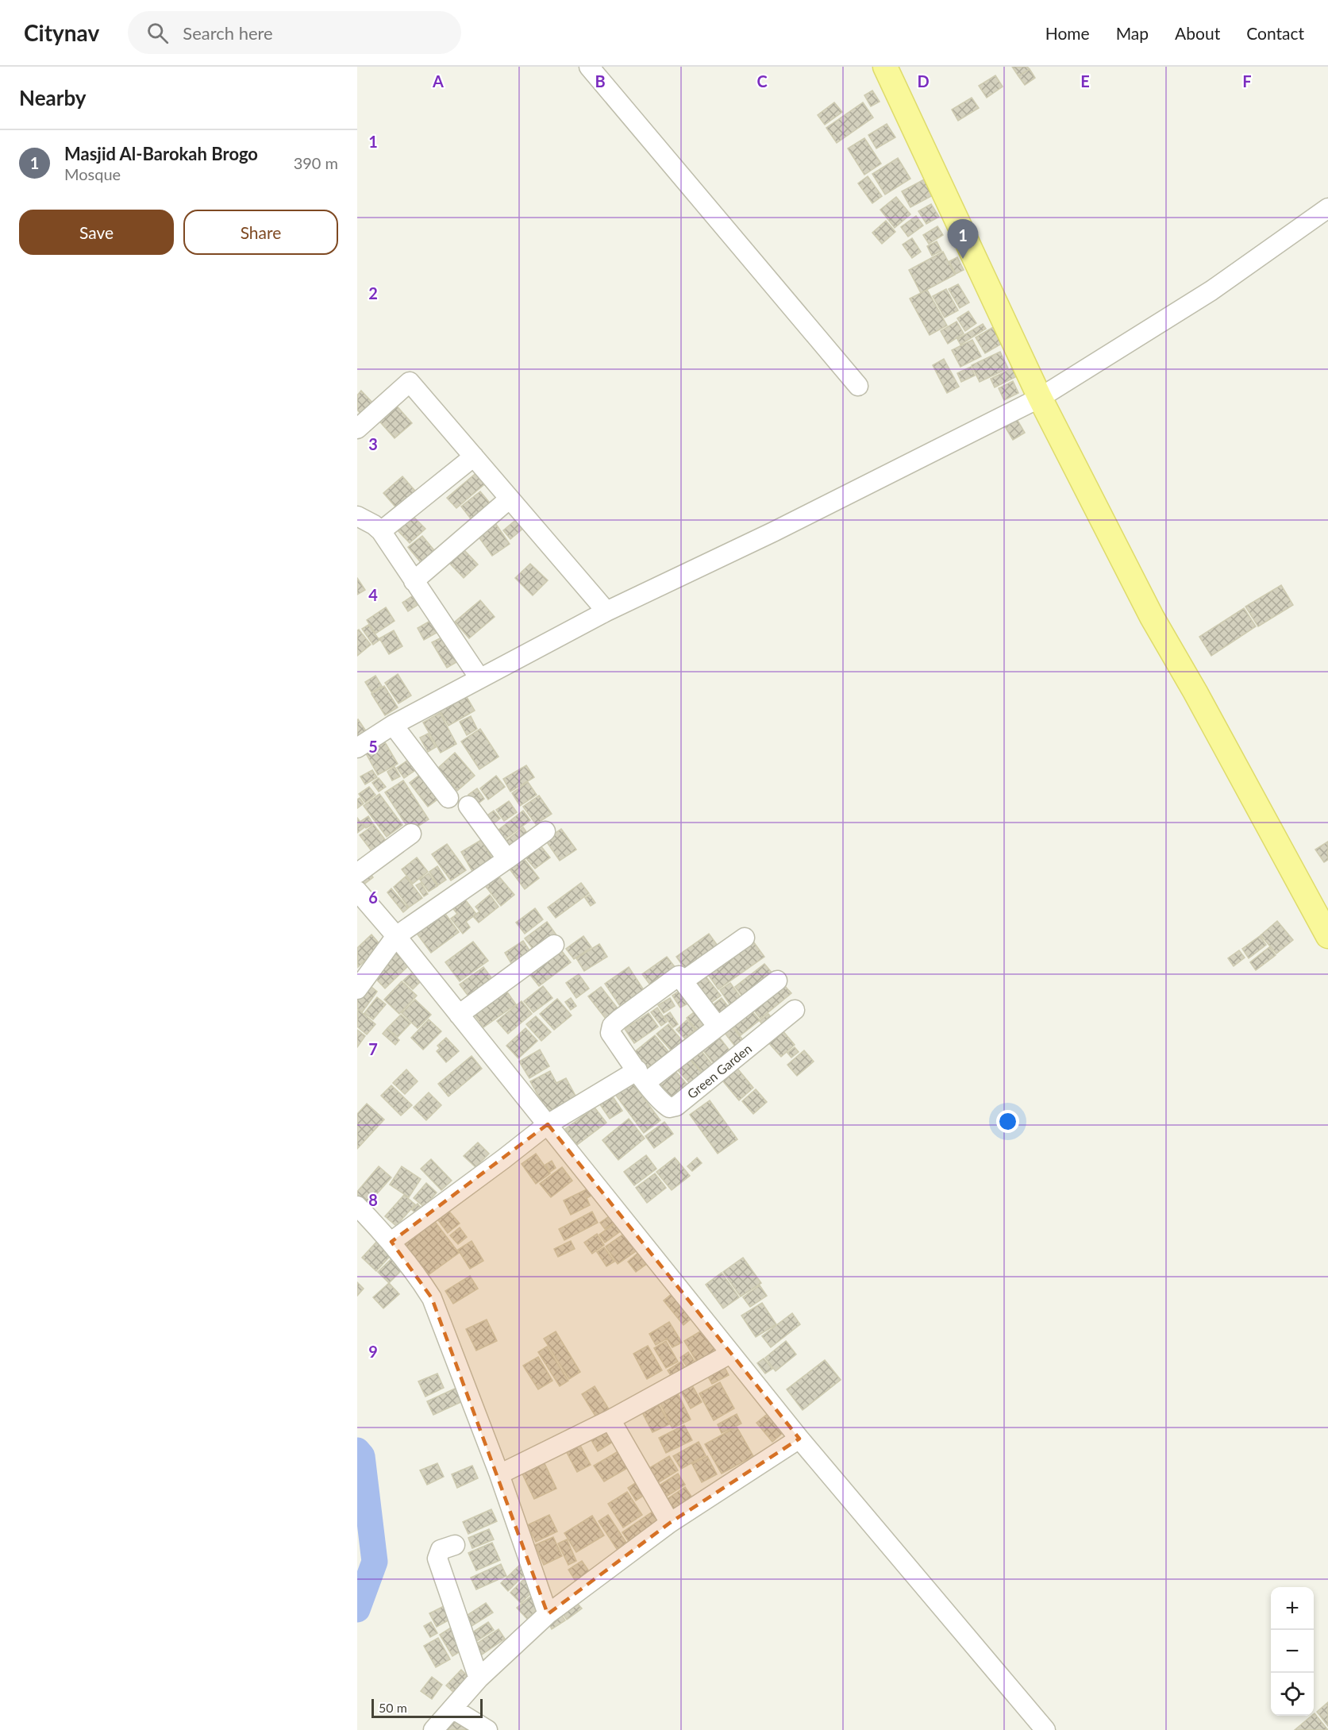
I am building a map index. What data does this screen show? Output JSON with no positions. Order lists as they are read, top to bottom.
{
  "streets": {
    "street": ["Green Garden"]
  },
  "scale_bar": "50 m",
  "page": {
    "header": "Citynav",
    "search": "Search here",
    "nav": [
      "Home",
      "Map",
      "About",
      "Contact"
    ],
    "heading": "Nearby",
    "list": [
      {
        "mark": "1",
        "name": "Masjid Al-Barokah Brogo",
        "note": "Mosque",
        "value": "390 m"
      }
    ],
    "buttons": ["Save", "Share"],
    "pins": "1",
    "map_buttons": ["+", "−"],
    "scale": "50 m"
  },
  "grid": {
    "columns": [
      "A",
      "B",
      "C",
      "D",
      "E",
      "F"
    ],
    "rows": [
      "1",
      "2",
      "3",
      "4",
      "5",
      "6",
      "7",
      "8",
      "9"
    ]
  }
}
